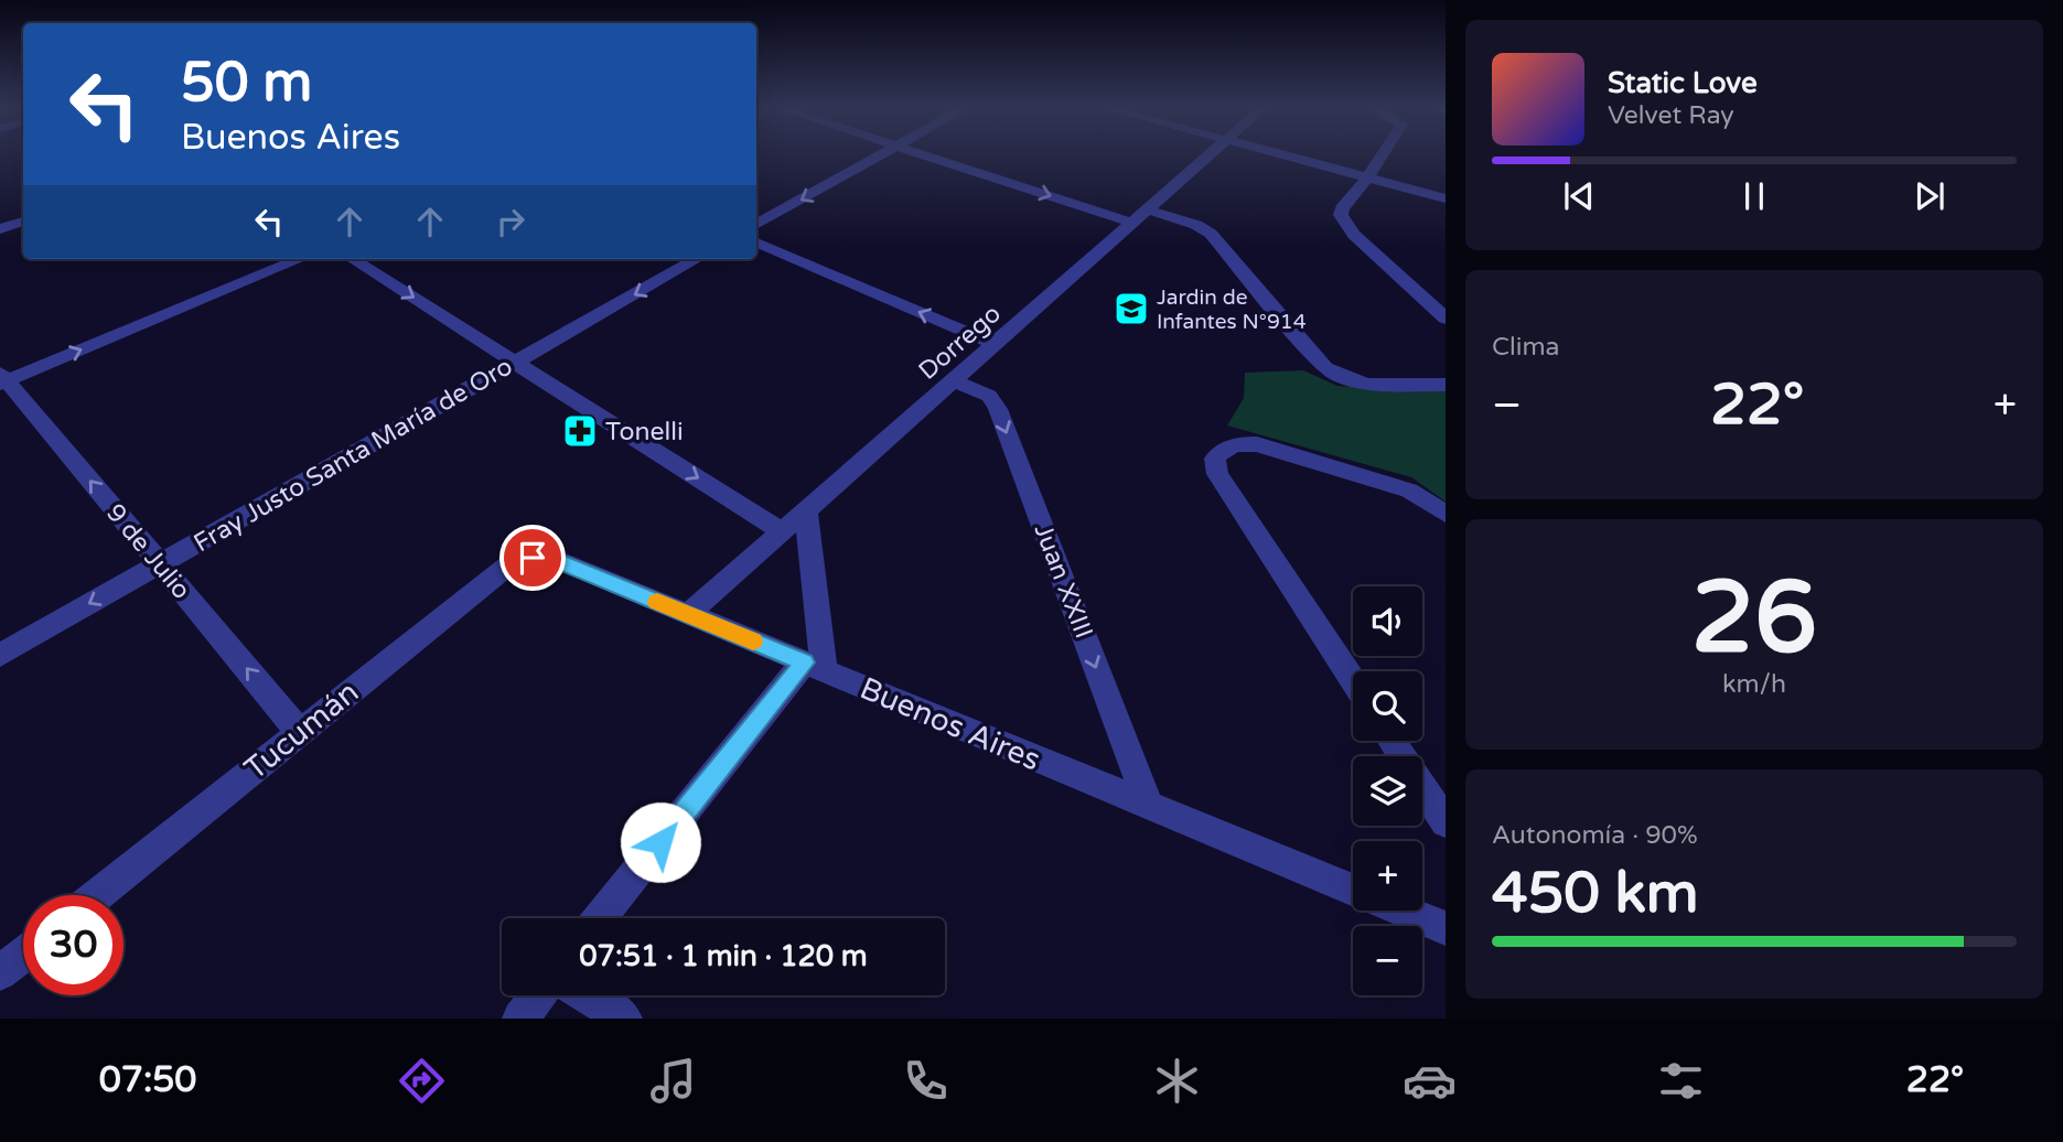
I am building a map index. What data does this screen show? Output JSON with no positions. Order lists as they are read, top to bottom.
{
  "streets": {
    "street": [
      "Dorrego",
      "Fray Justo Santa María de Oro",
      "9 de Julio",
      "Juan XXIII",
      "Buenos Aires",
      "Tucumán"
    ]
  },
  "crossings": [
    ["Dorrego", "Juan XXIII"],
    ["Dorrego", "Buenos Aires"],
    ["Fray Justo Santa María de Oro", "9 de Julio"],
    ["9 de Julio", "Tucumán"],
    ["Juan XXIII", "Buenos Aires"],
    ["Buenos Aires", "Tucumán"]
  ],
  "one_way": ["Fray Justo Santa María de Oro", "9 de Julio", "Juan XXIII"],
  "places": {
    "school or university": ["Jardin de Infantes N°914"],
    "pharmacy": ["Tonelli"]
  },
  "page": {
    "turn": ["50 m", "Buenos Aires"],
    "song": ["Static Love", "Velvet Ray"],
    "tile": [
      "Clima",
      ["26", "km/h"],
      ["Autonomía · 90%", "450 km"]
    ],
    "heat": ["−", "22°", "+"],
    "map_buttons": ["+", "−"],
    "limit": "30",
    "trip": "07:51 · 1 min · 120 m",
    "tabs": ["07:50", "22°"]
  }
}
